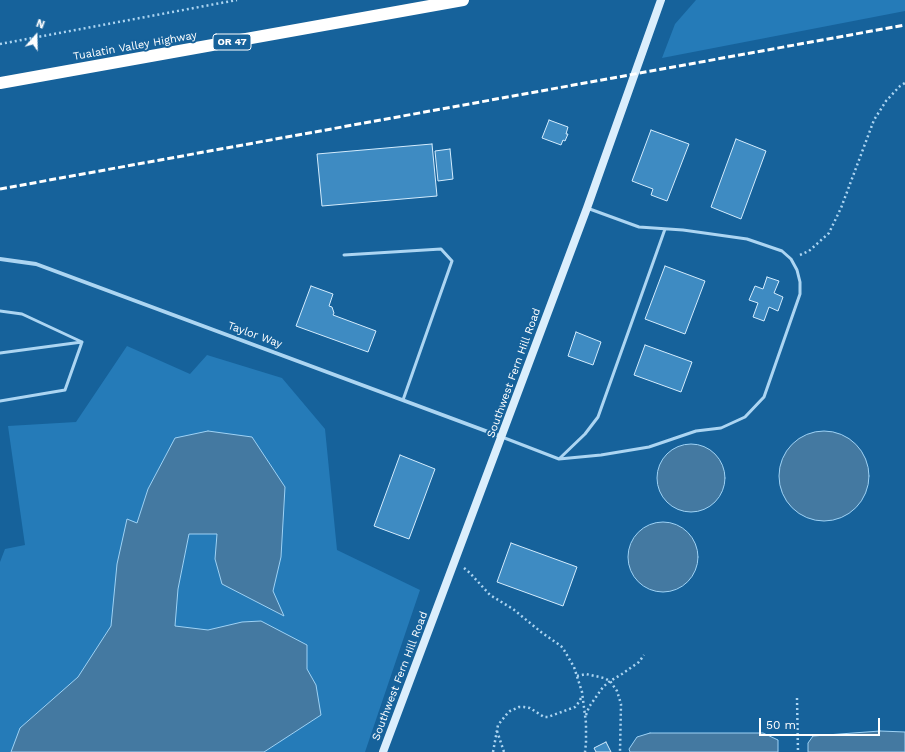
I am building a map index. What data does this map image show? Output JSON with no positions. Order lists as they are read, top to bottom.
{
  "streets": {
    "highway": ["OR 47", "Tualatin Valley Highway"],
    "street": ["Taylor Way", "Southwest Fern Hill Road"]
  },
  "crossings": [
    ["Taylor Way", "Southwest Fern Hill Road"]
  ],
  "scale_bar": "50 m",
  "north": "top"
}
